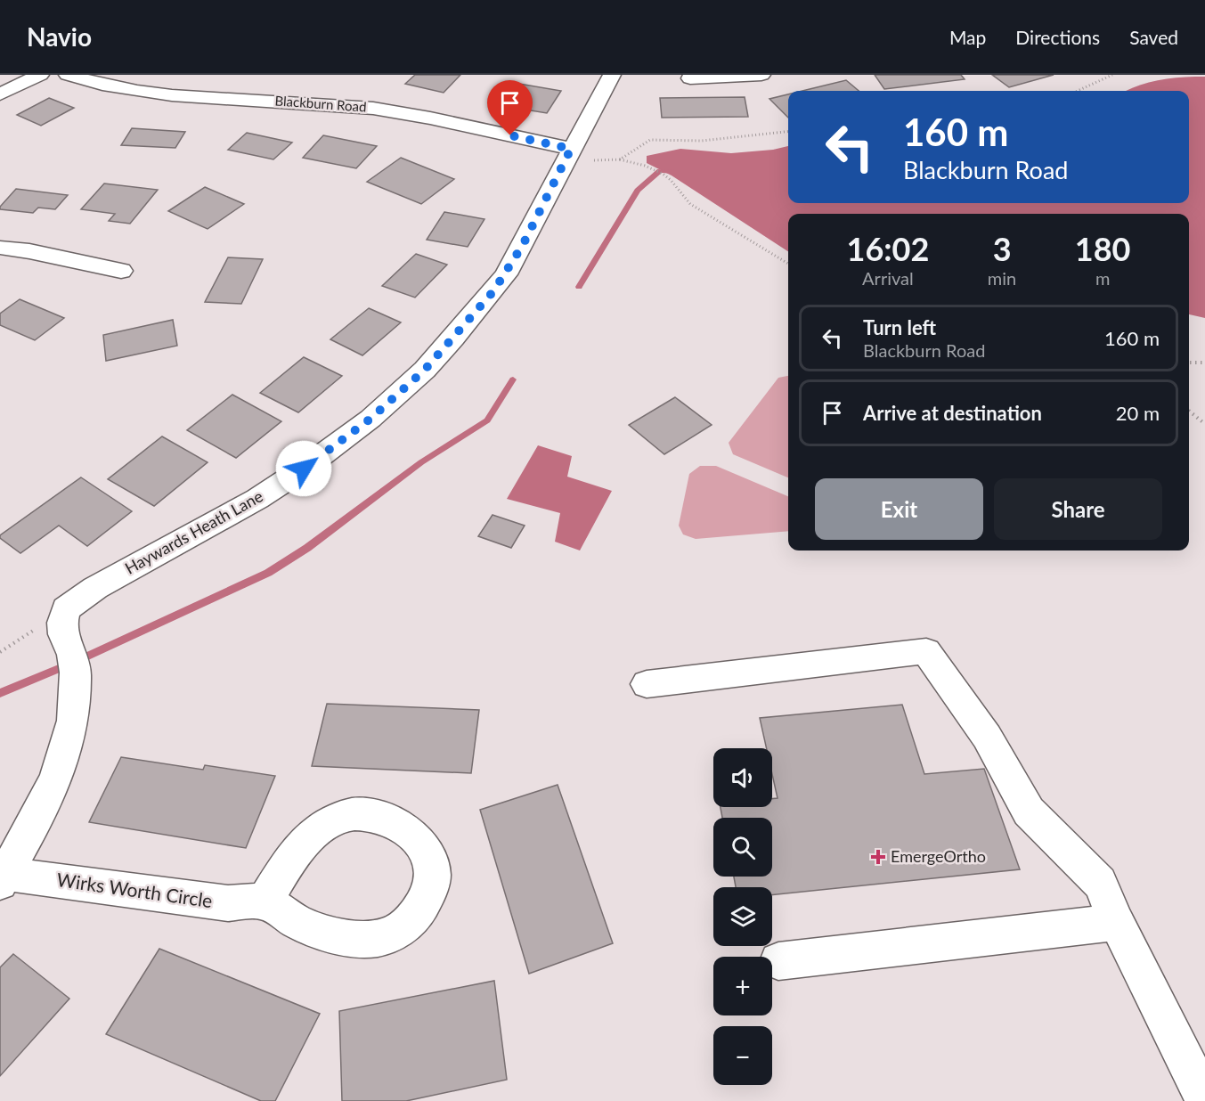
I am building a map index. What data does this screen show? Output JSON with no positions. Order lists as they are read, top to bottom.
{
  "streets": {
    "street": ["Blackburn Road", "Haywards Heath Lane", "Wirks Worth Circle"]
  },
  "crossings": [
    ["Blackburn Road", "Haywards Heath Lane"],
    ["Haywards Heath Lane", "Wirks Worth Circle"]
  ],
  "places": {
    "health": ["EmergeOrtho"]
  },
  "page": {
    "header": "Navio",
    "nav": ["Map", "Directions", "Saved"],
    "turn": ["160 m", "Blackburn Road"],
    "eta": [
      "16:02",
      "Arrival",
      "3",
      "min",
      "180",
      "m"
    ],
    "list": [
      {
        "name": "Turn left",
        "note": "Blackburn Road",
        "value": "160 m"
      },
      {
        "name": "Arrive at destination",
        "value": "20 m"
      }
    ],
    "buttons": ["Exit", "Share"],
    "map_buttons": ["+", "−"]
  }
}
